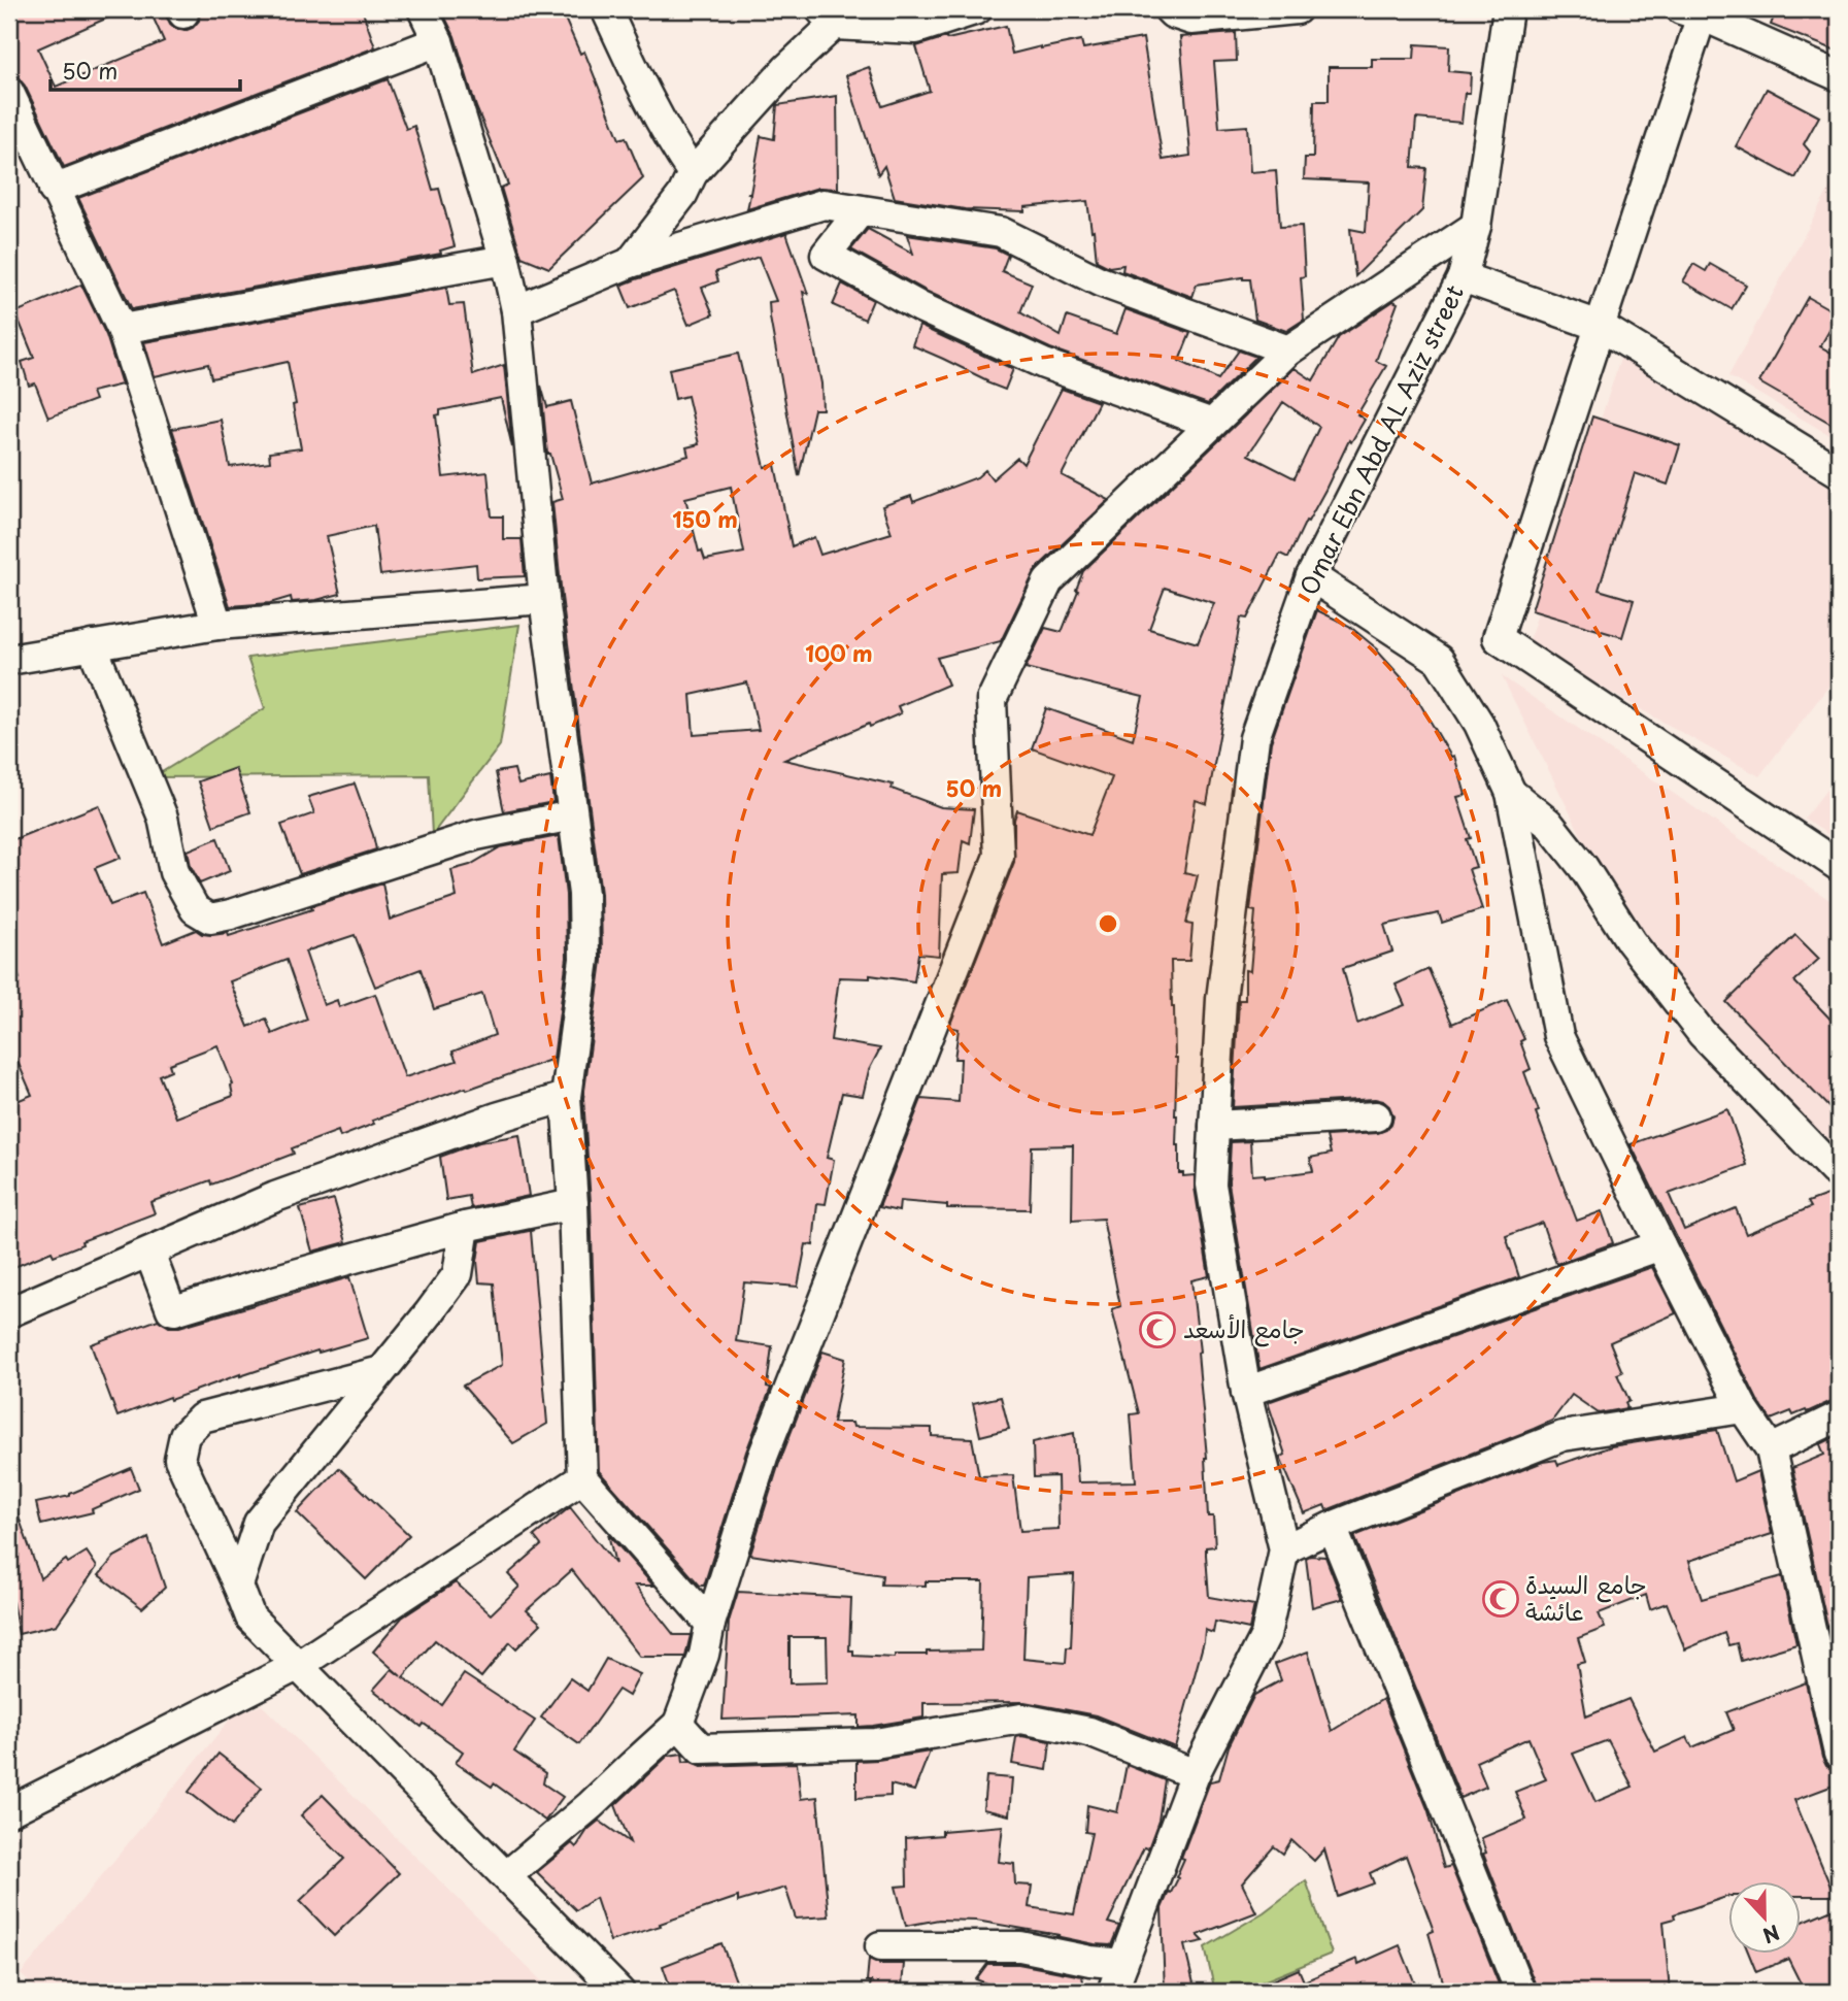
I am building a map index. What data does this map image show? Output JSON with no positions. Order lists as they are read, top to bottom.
{
  "streets": {
    "street": ["Omar Ebn Abd AL Aziz street"]
  },
  "places": {
    "mosque": ["جامع الأسعد", "جامع السيدة عائشة"]
  },
  "scale_bar": "50 m",
  "north": "bottom",
  "rings": ["150 m", "100 m", "50 m"]
}
